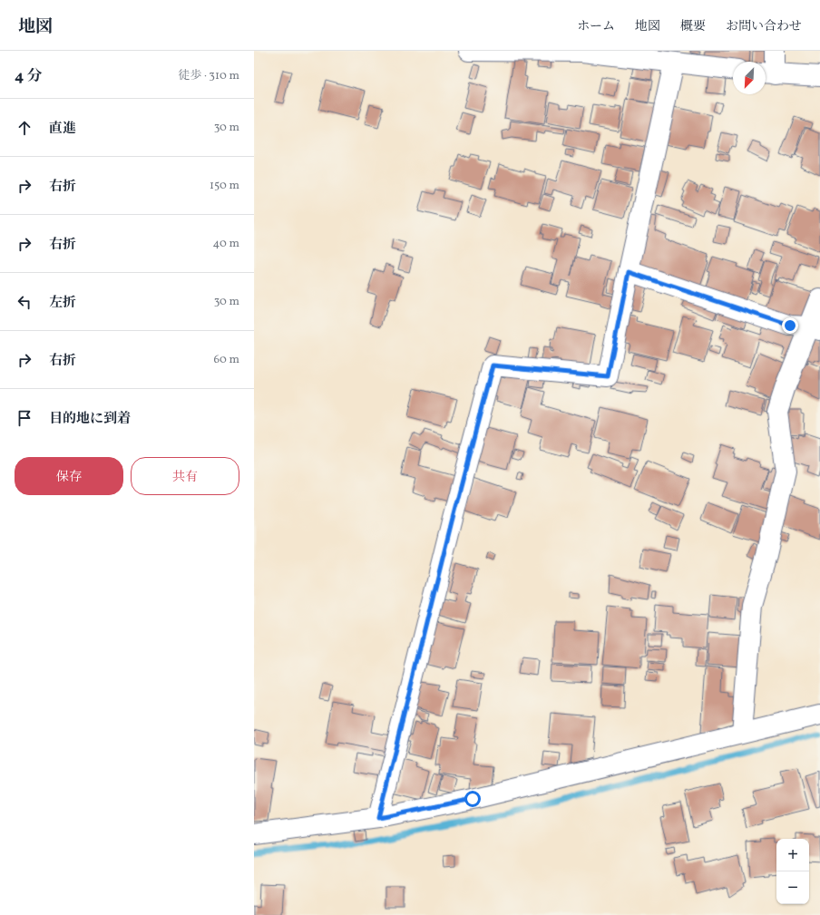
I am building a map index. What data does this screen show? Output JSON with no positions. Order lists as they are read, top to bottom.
{
  "north": "bottom left",
  "page": {
    "header": "地図",
    "nav": [
      "ホーム",
      "地図",
      "概要",
      "お問い合わせ"
    ],
    "heading": ["4 分", "徒歩 · 310 m"],
    "list": [
      ["直進", "30 m"],
      ["右折", "150 m"],
      ["右折", "40 m"],
      ["左折", "30 m"],
      ["右折", "60 m"],
      "目的地に到着"
    ],
    "buttons": ["保存", "共有"],
    "map_buttons": ["+", "−"]
  }
}
